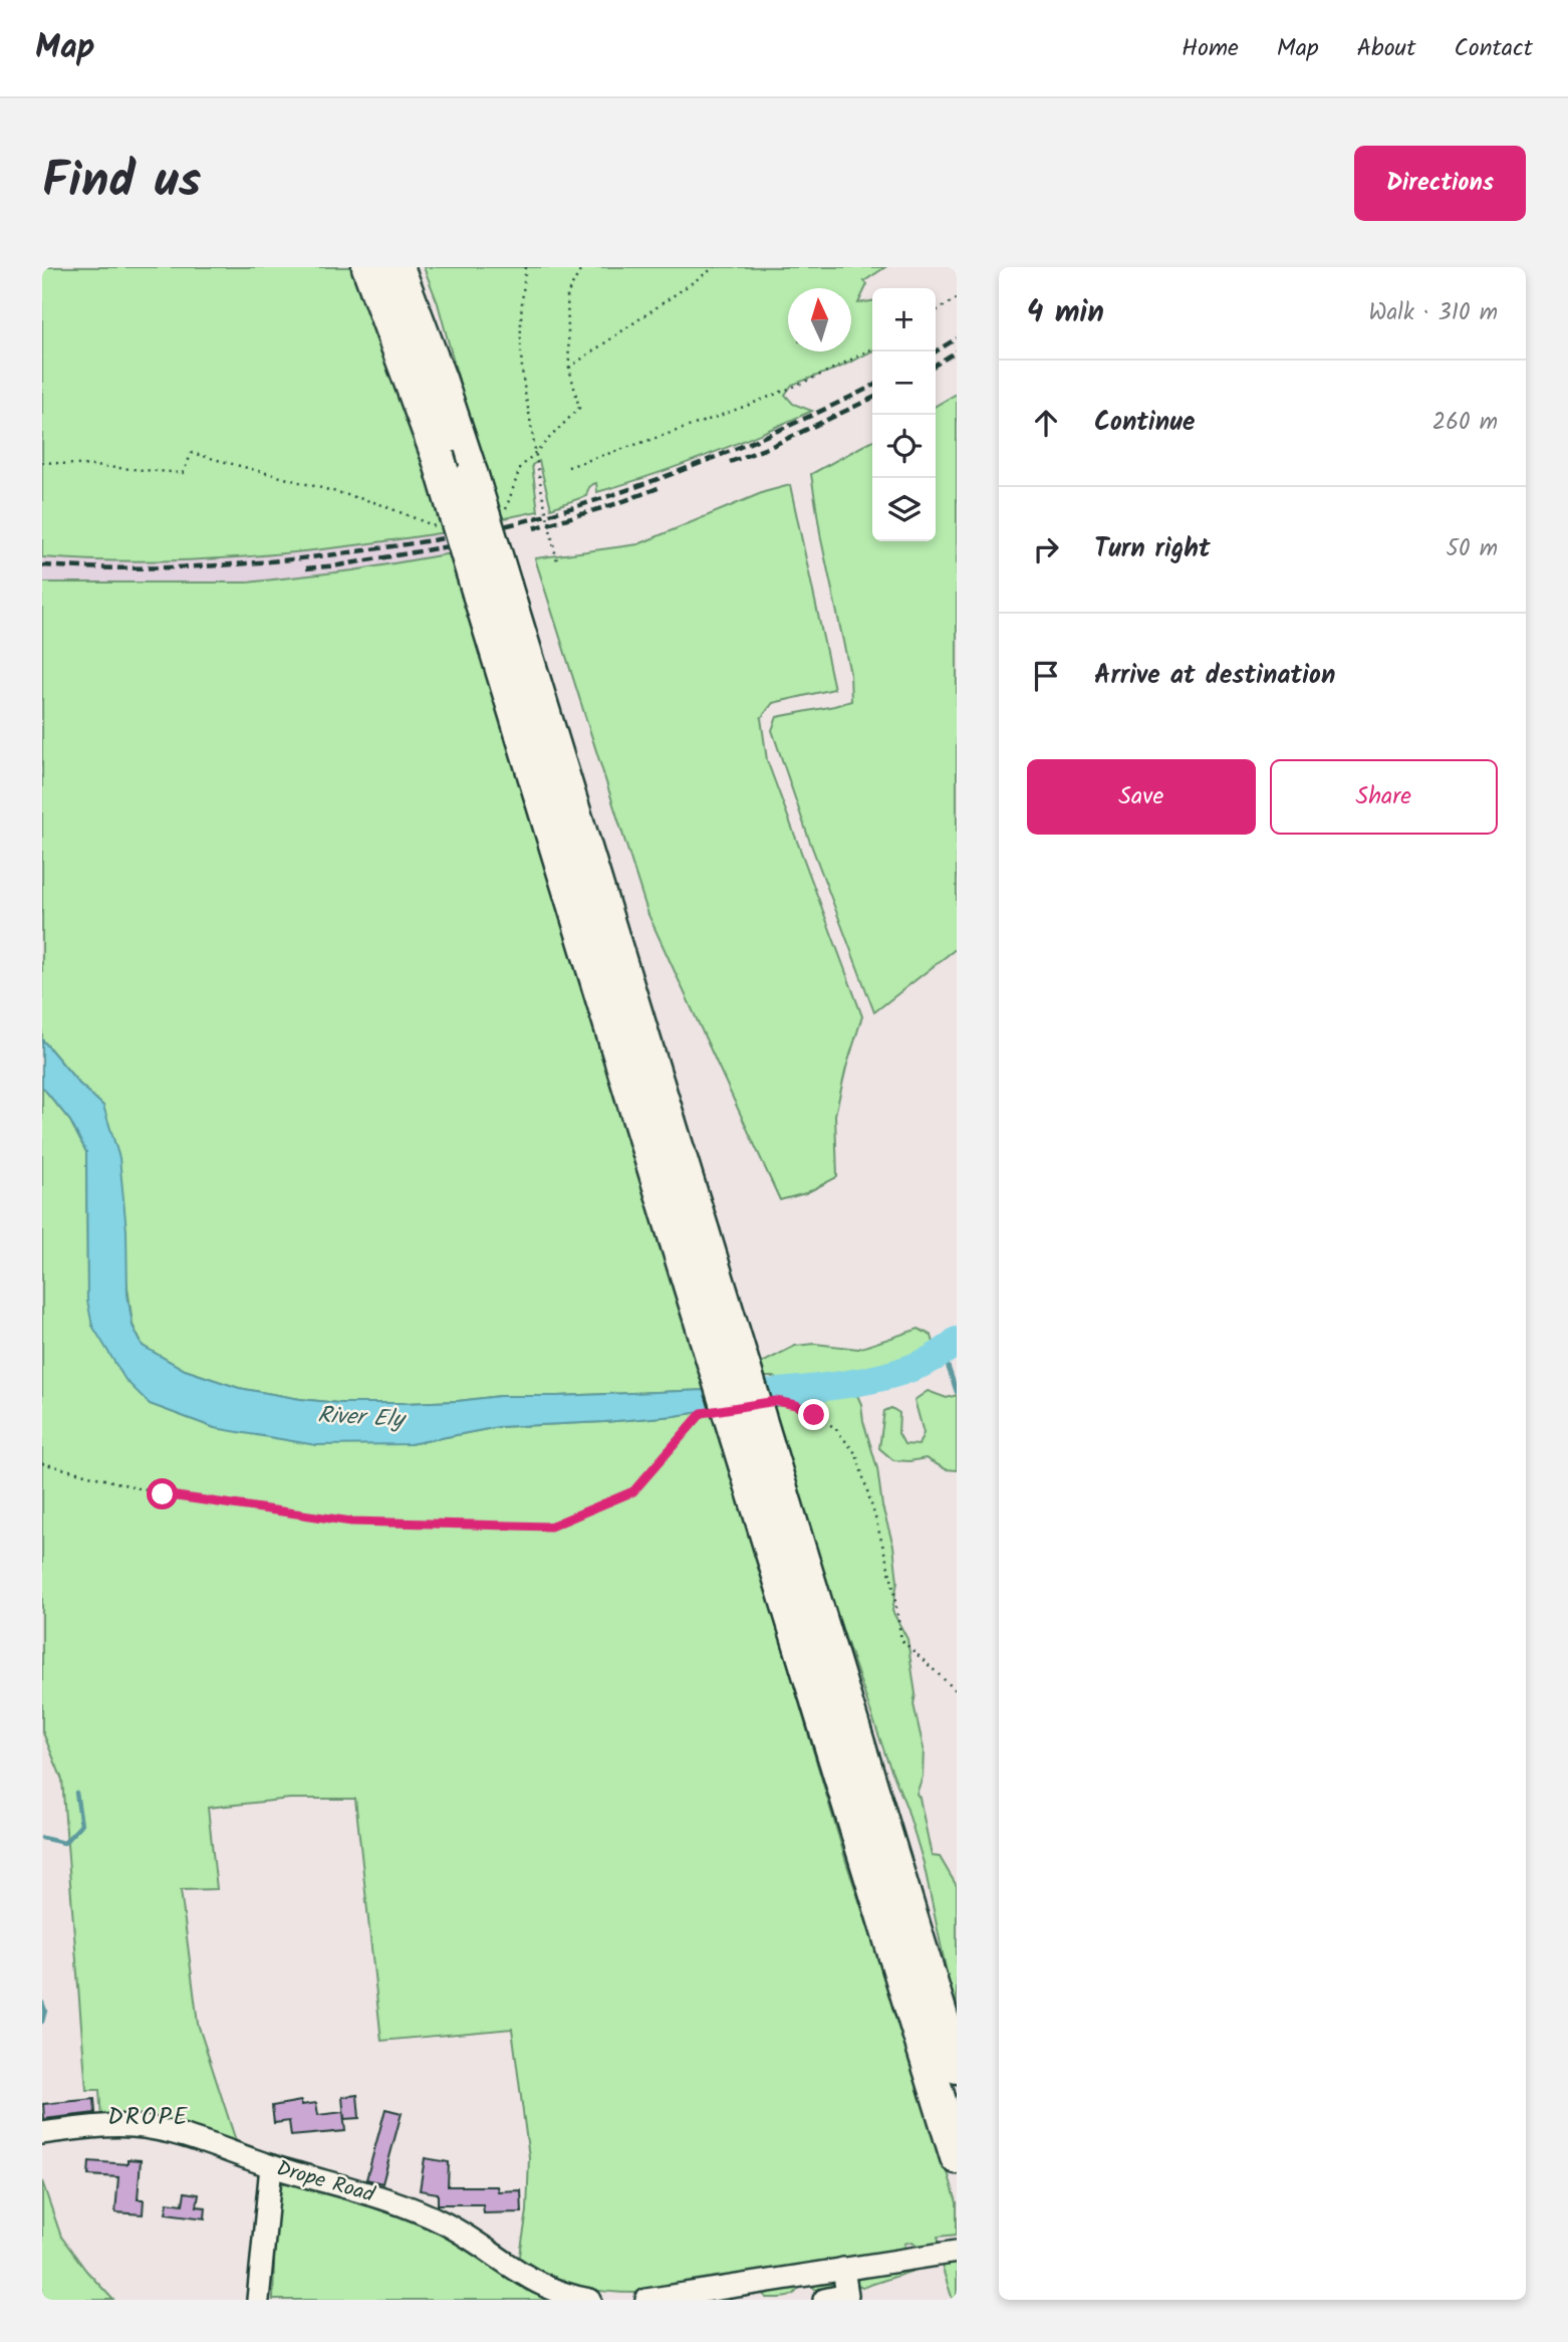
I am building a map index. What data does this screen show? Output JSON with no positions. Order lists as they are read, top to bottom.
{
  "streets": {
    "street": ["Drope Road"]
  },
  "districts": ["DROPE"],
  "water": ["River Ely"],
  "north": "top",
  "page": {
    "header": "Map",
    "nav": [
      "Home",
      "Map",
      "About",
      "Contact"
    ],
    "title": "Find us",
    "buttons": [
      "Directions",
      ["Save", "Share"]
    ],
    "heading": ["4 min", "Walk · 310 m"],
    "map_buttons": ["+", "−"],
    "list": [
      ["Continue", "260 m"],
      ["Turn right", "50 m"],
      "Arrive at destination"
    ]
  }
}
